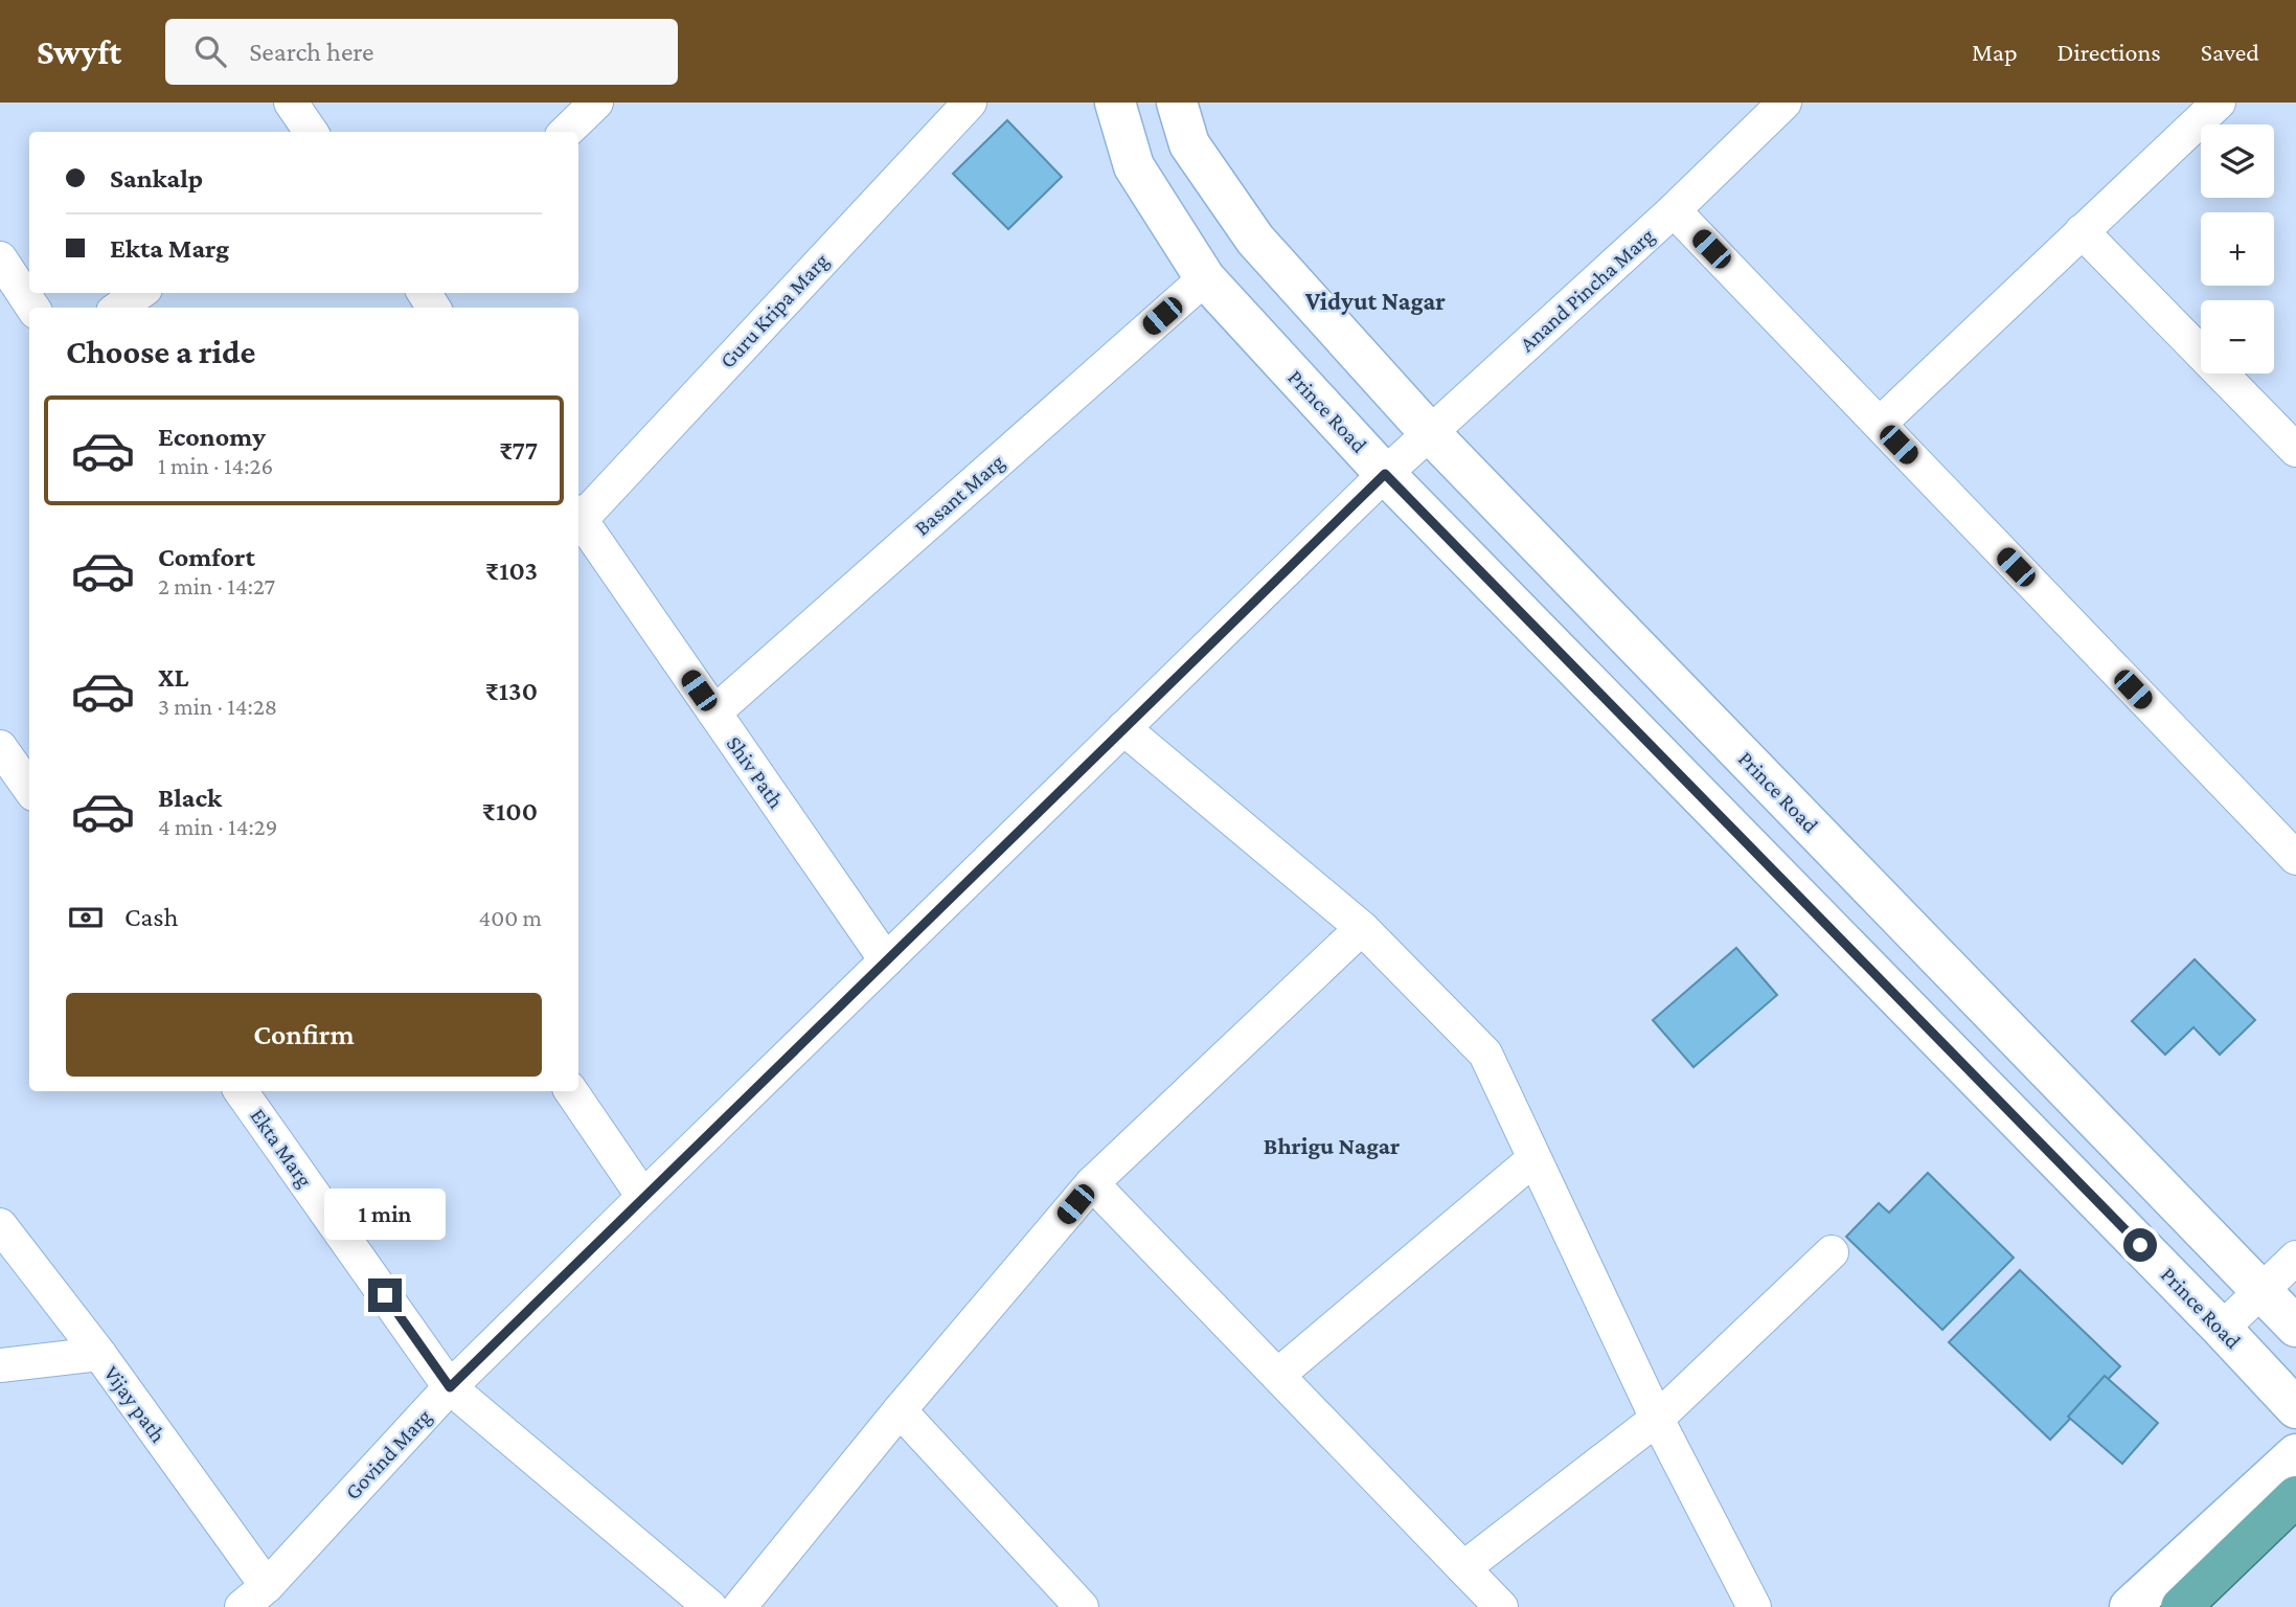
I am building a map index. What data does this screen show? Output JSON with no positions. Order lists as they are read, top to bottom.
{
  "streets": {
    "street": [
      "Anand Pincha Marg",
      "Guru Kripa Marg",
      "Prince Road",
      "Basant Marg",
      "Shiv Path",
      "Ekta Marg",
      "Vijay path",
      "Govind Marg"
    ]
  },
  "crossings": [
    ["Anand Pincha Marg", "Prince Road"],
    ["Anand Pincha Marg", "Govind Marg"],
    ["Prince Road", "Basant Marg"],
    ["Prince Road", "Govind Marg"],
    ["Basant Marg", "Shiv Path"],
    ["Shiv Path", "Govind Marg"],
    ["Ekta Marg", "Govind Marg"],
    ["Vijay path", "Govind Marg"]
  ],
  "districts": ["Vidyut Nagar", "Bhrigu Nagar"],
  "page": {
    "header": "Swyft",
    "search": "Search here",
    "nav": ["Map", "Directions", "Saved"],
    "map_buttons": ["+", "−"],
    "banner": ["Sankalp", "Ekta Marg"],
    "heading": "Choose a ride",
    "list": [
      {
        "name": "Economy",
        "note": "1 min · 14:26",
        "value": "₹77"
      },
      {
        "name": "Comfort",
        "note": "2 min · 14:27",
        "value": "₹103"
      },
      {
        "name": "XL",
        "note": "3 min · 14:28",
        "value": "₹130"
      },
      {
        "name": "Black",
        "note": "4 min · 14:29",
        "value": "₹100"
      }
    ],
    "pay": ["Cash", "400 m"],
    "buttons": "Confirm",
    "bubble": "1 min"
  }
}
